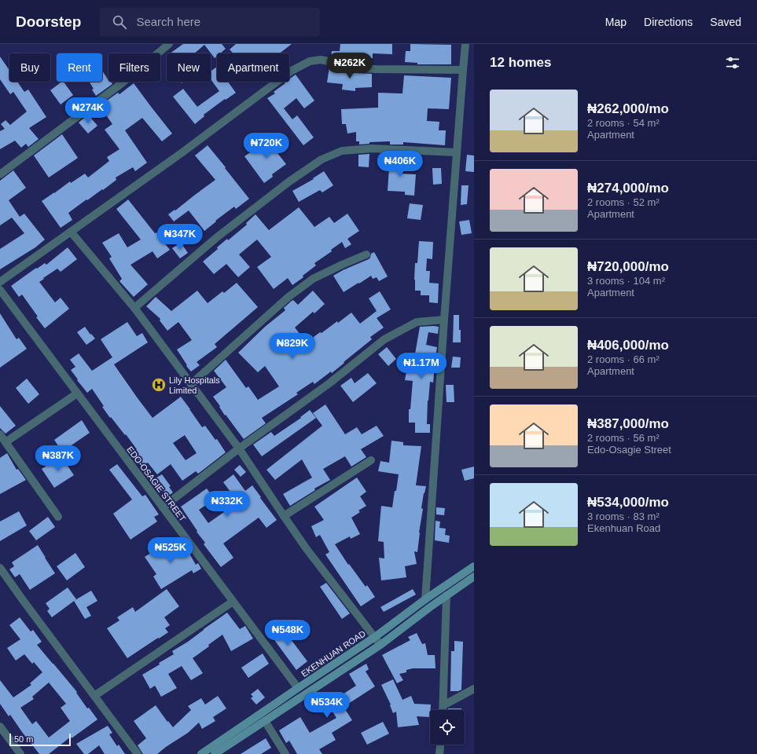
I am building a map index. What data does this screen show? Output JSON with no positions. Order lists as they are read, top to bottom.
{
  "streets": {
    "main road": ["EKENHUAN ROAD"],
    "street": ["EDO-OSAGIE STREET"]
  },
  "crossings": [
    ["EDO-OSAGIE STREET", "EKENHUAN ROAD"]
  ],
  "places": {
    "hospital": ["Lily Hospitals Limited"]
  },
  "scale_bar": "50 m",
  "page": {
    "header": "Doorstep",
    "search": "Search here",
    "nav": ["Map", "Directions", "Saved"],
    "heading": "12 homes",
    "price": [
      "₦262K",
      "₦274K",
      "₦720K",
      "₦406K",
      "₦347K",
      "₦829K",
      "₦1.17M",
      "₦387K",
      "₦332K",
      "₦525K",
      "₦548K",
      "₦534K"
    ],
    "chip": [
      "Buy",
      "Rent",
      "Filters",
      "New",
      "Apartment"
    ],
    "list": [
      {
        "name": "₦262,000/mo",
        "note": "2 rooms · 54 m² · Apartment"
      },
      {
        "name": "₦274,000/mo",
        "note": "2 rooms · 52 m² · Apartment"
      },
      {
        "name": "₦720,000/mo",
        "note": "3 rooms · 104 m² · Apartment"
      },
      {
        "name": "₦406,000/mo",
        "note": "2 rooms · 66 m² · Apartment"
      },
      {
        "name": "₦387,000/mo",
        "note": "2 rooms · 56 m² · Edo-Osagie Street"
      },
      {
        "name": "₦534,000/mo",
        "note": "3 rooms · 83 m² · Ekenhuan Road"
      }
    ],
    "scale": "50 m"
  }
}
